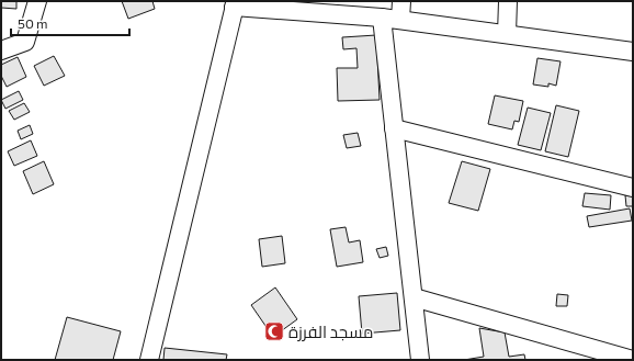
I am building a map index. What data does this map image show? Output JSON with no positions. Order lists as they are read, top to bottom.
{
  "places": {
    "mosque": ["مسجد الفرزة"]
  },
  "scale_bar": "50 m"
}
